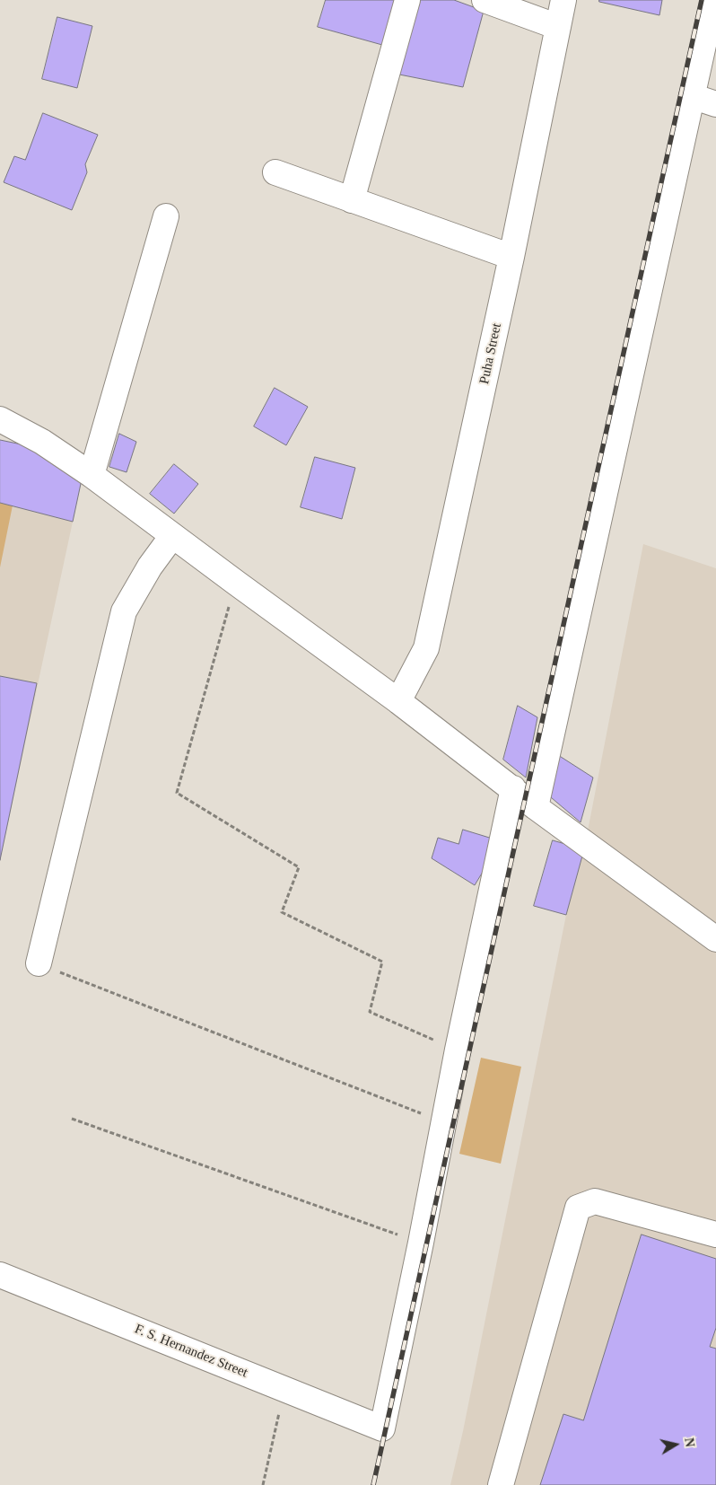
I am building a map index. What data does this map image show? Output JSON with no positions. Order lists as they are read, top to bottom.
{
  "streets": {
    "street": ["Puha Street", "F. S. Hernandez Street"]
  },
  "north": "right"
}
